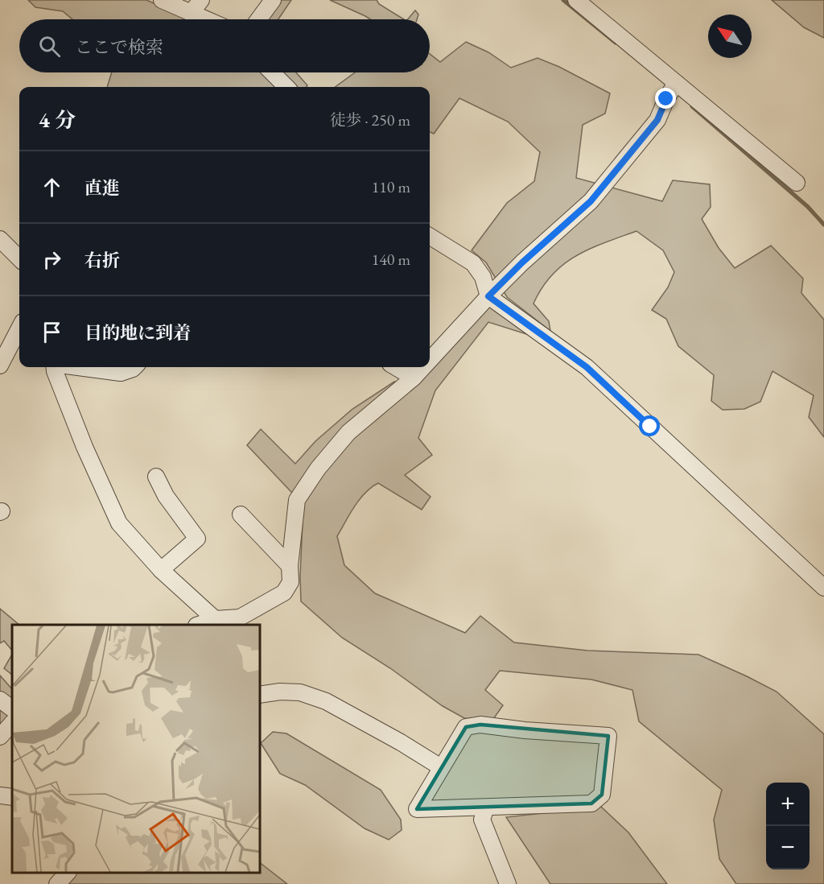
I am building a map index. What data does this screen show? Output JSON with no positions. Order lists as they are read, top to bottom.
{
  "north": "top left",
  "page": {
    "search": "ここで検索",
    "heading": ["4 分", "徒歩 · 250 m"],
    "list": [
      ["直進", "110 m"],
      ["右折", "140 m"],
      "目的地に到着"
    ],
    "map_buttons": ["+", "−"]
  }
}
